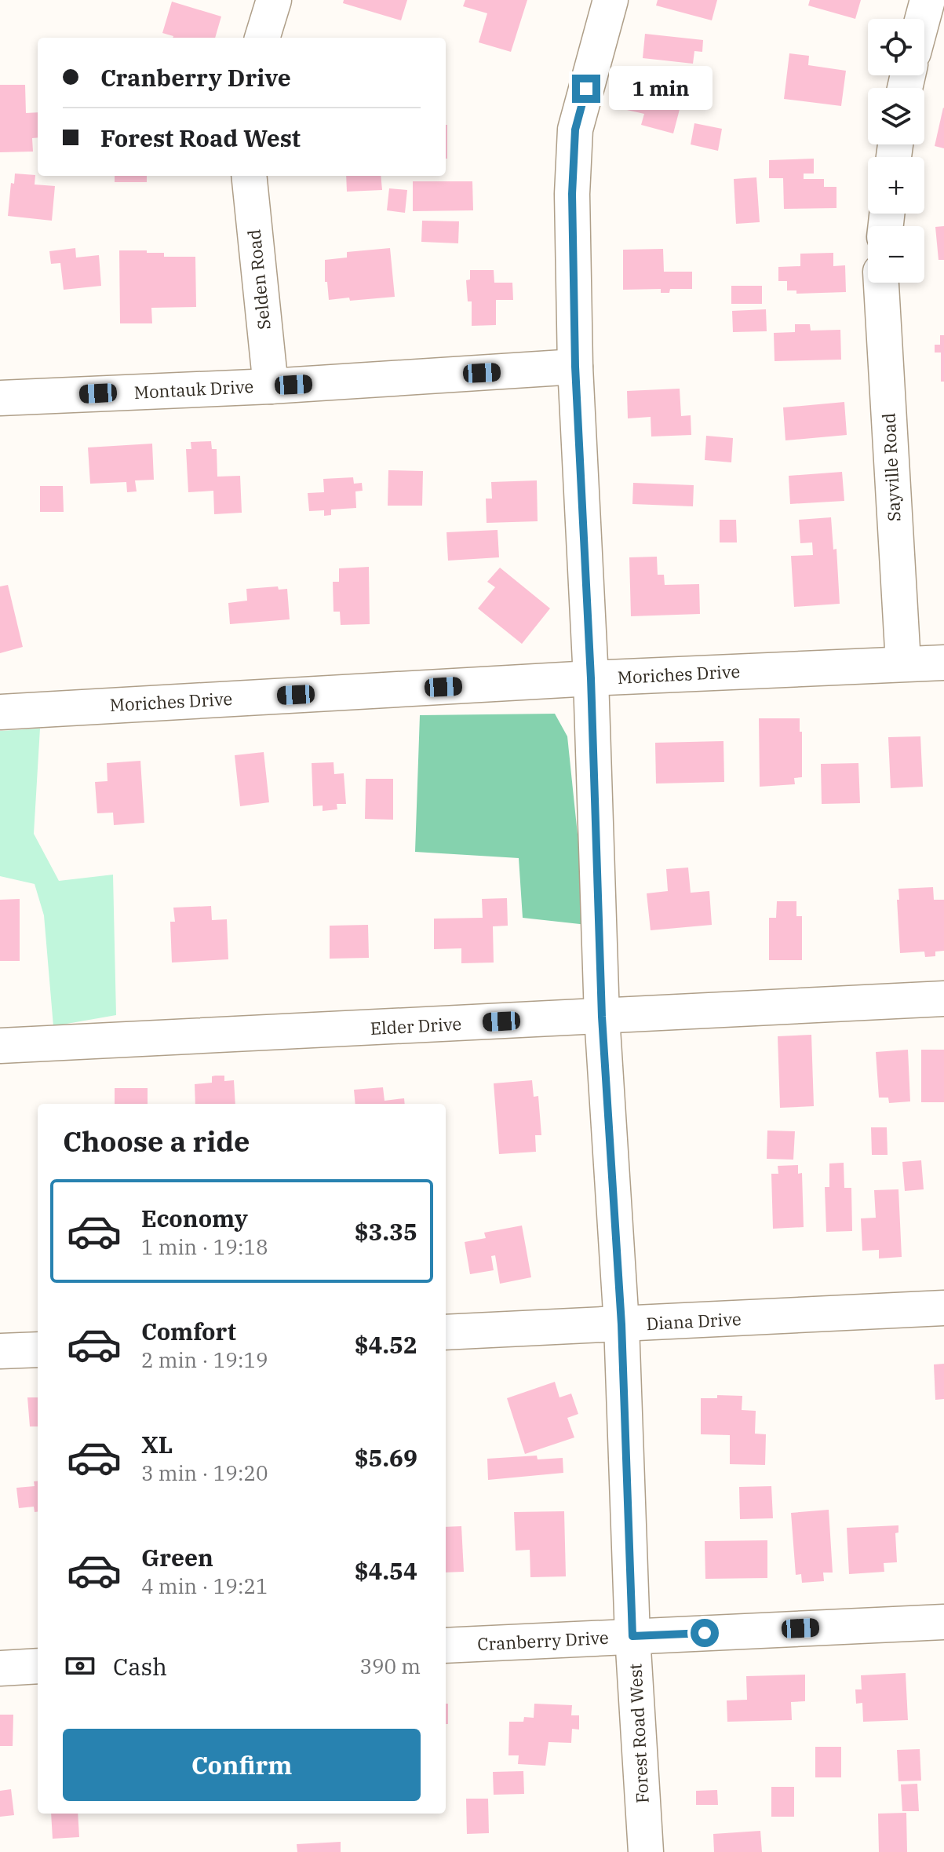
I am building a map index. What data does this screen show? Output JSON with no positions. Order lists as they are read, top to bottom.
{
  "streets": {
    "street": [
      "Selden Road",
      "Montauk Drive",
      "Sayville Road",
      "Moriches Drive",
      "Elder Drive",
      "Diana Drive",
      "Cranberry Drive",
      "Forest Road West"
    ]
  },
  "crossings": [
    ["Selden Road", "Montauk Drive"],
    ["Montauk Drive", "Forest Road West"],
    ["Sayville Road", "Moriches Drive"],
    ["Moriches Drive", "Forest Road West"],
    ["Elder Drive", "Forest Road West"],
    ["Diana Drive", "Forest Road West"],
    ["Cranberry Drive", "Forest Road West"]
  ],
  "page": {
    "map_buttons": ["+", "−"],
    "banner": ["Cranberry Drive", "Forest Road West"],
    "bubble": "1 min",
    "heading": "Choose a ride",
    "list": [
      {
        "name": "Economy",
        "note": "1 min · 19:18",
        "value": "$3.35"
      },
      {
        "name": "Comfort",
        "note": "2 min · 19:19",
        "value": "$4.52"
      },
      {
        "name": "XL",
        "note": "3 min · 19:20",
        "value": "$5.69"
      },
      {
        "name": "Green",
        "note": "4 min · 19:21",
        "value": "$4.54"
      }
    ],
    "pay": ["Cash", "390 m"],
    "buttons": "Confirm"
  }
}
